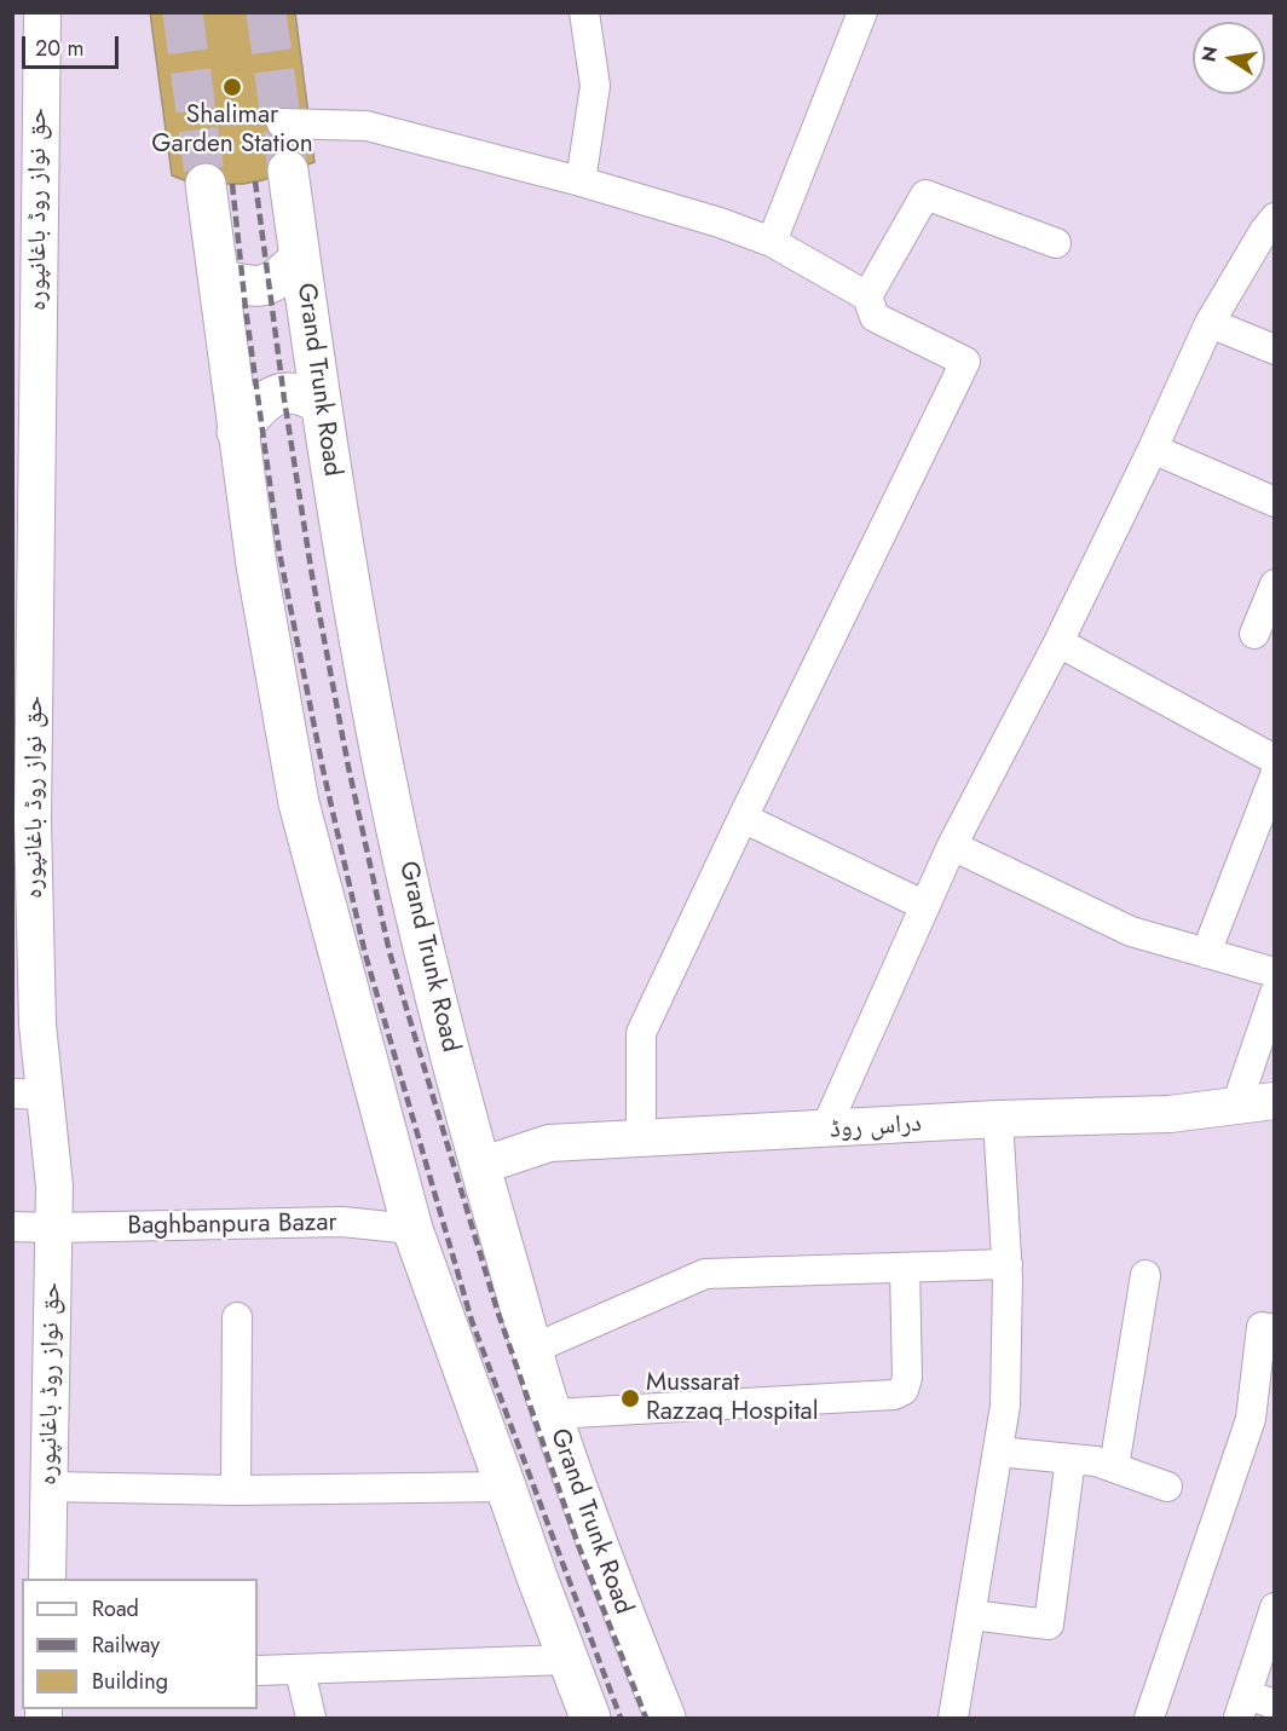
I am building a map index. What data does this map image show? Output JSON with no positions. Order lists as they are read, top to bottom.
{
  "streets": {
    "main road": ["Grand Trunk Road"],
    "street": ["حق نواز روڈ باغانپورہ", "دراس روڈ", "Baghbanpura Bazar"]
  },
  "crossings": [
    ["حق نواز روڈ باغانپورہ", "Baghbanpura Bazar"],
    ["Grand Trunk Road", "دراس روڈ"]
  ],
  "places": ["Shalimar Garden Station", "Mussarat Razzaq Hospital"],
  "legend": ["Road", "Railway", "Building"],
  "scale_bar": "20 m",
  "north": "left"
}
